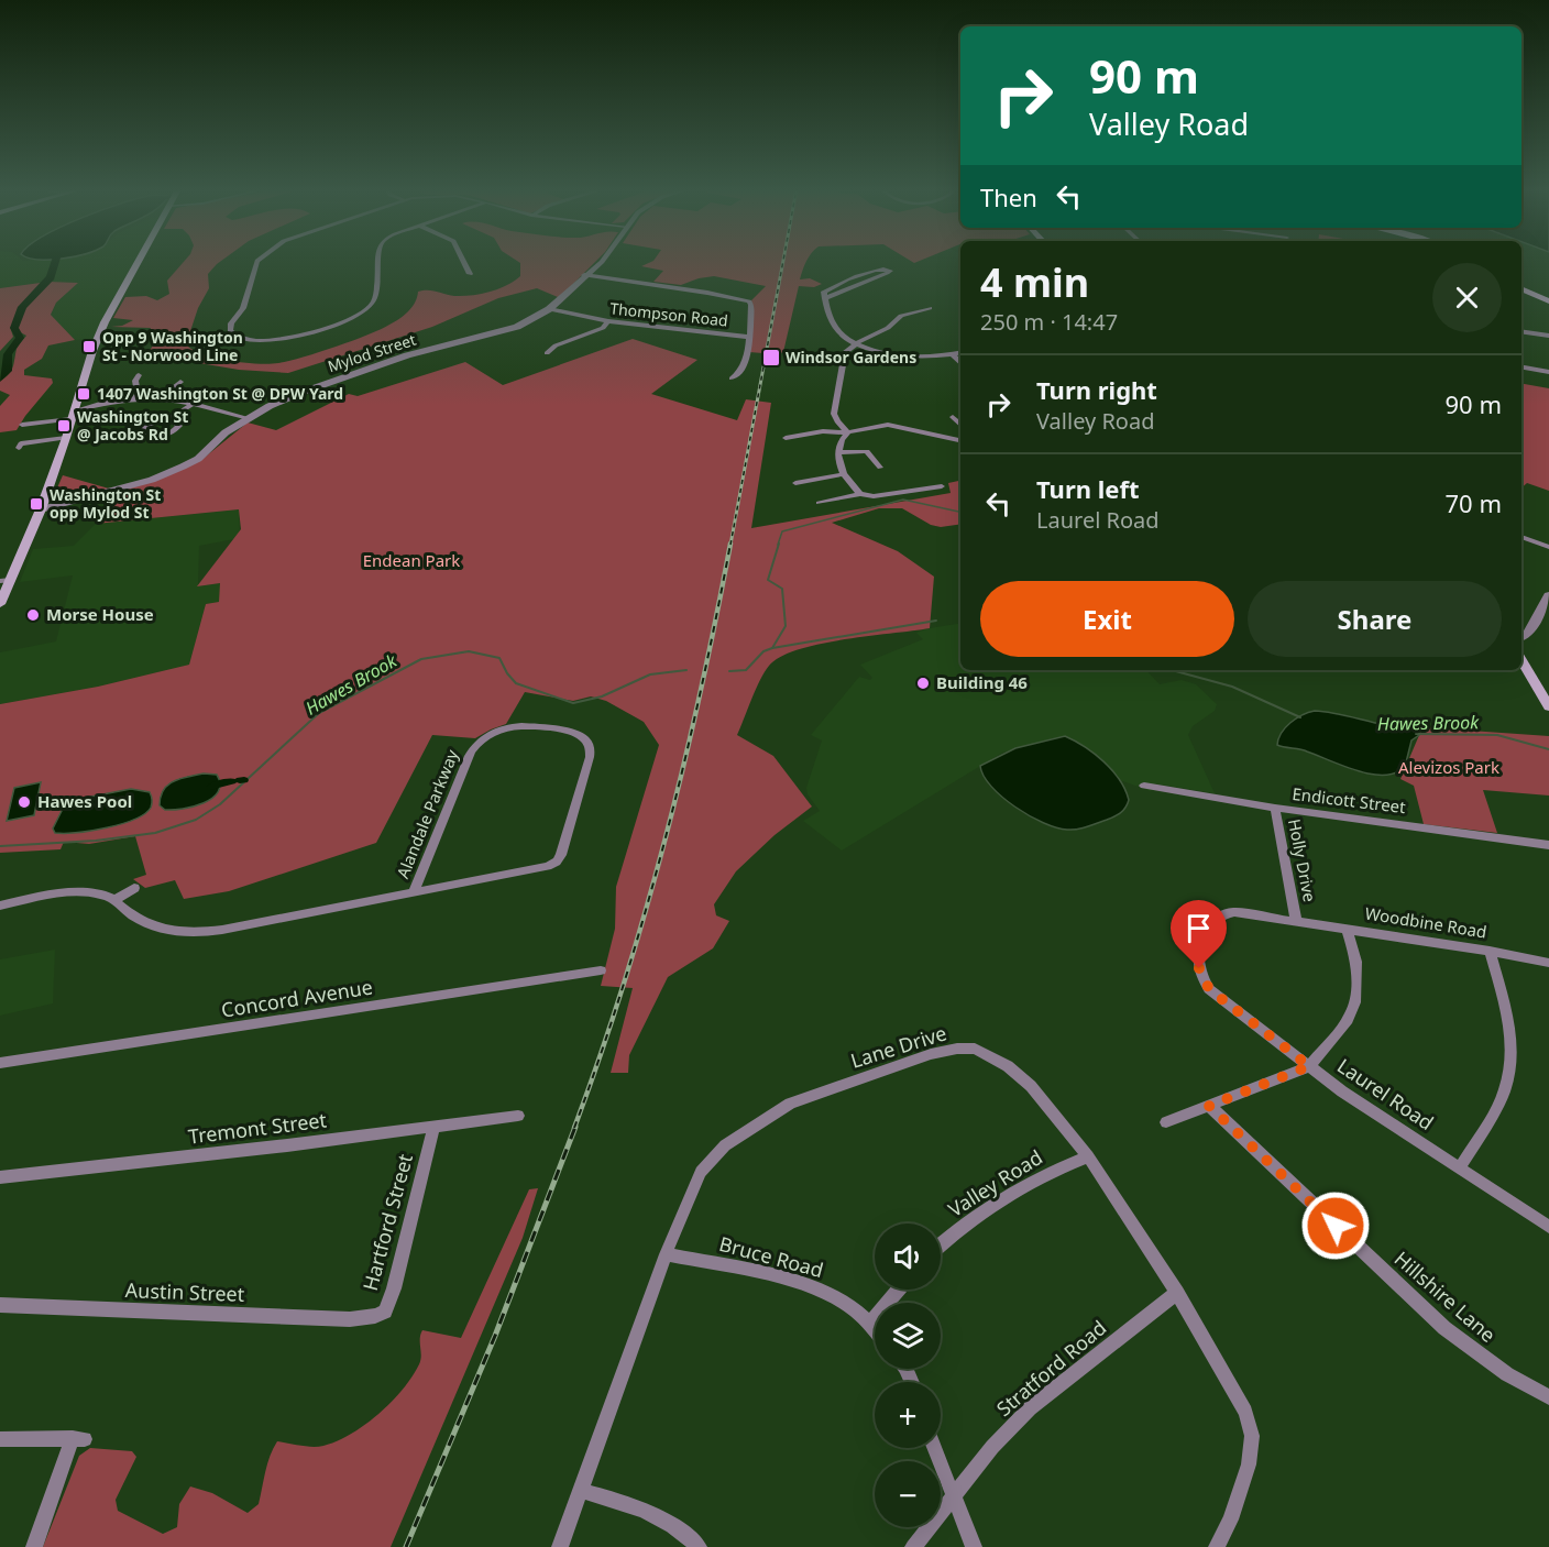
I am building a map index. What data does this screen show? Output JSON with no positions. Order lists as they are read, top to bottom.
{
  "streets": {
    "street": [
      "Thompson Road",
      "Mylod Street",
      "Endicott Street",
      "Alandale Parkway",
      "Holly Drive",
      "Woodbine Road",
      "Concord Avenue",
      "Lane Drive",
      "Laurel Road",
      "Tremont Street",
      "Valley Road",
      "Hartford Street",
      "Bruce Road",
      "Austin Street",
      "Hillshire Lane",
      "Stratford Road"
    ]
  },
  "crossings": [
    ["Thompson Road", "Mylod Street"],
    ["Endicott Street", "Holly Drive"],
    ["Holly Drive", "Woodbine Road"],
    ["Holly Drive", "Laurel Road"],
    ["Woodbine Road", "Laurel Road"],
    ["Lane Drive", "Valley Road"],
    ["Lane Drive", "Bruce Road"],
    ["Lane Drive", "Stratford Road"],
    ["Tremont Street", "Hartford Street"],
    ["Hartford Street", "Austin Street"]
  ],
  "water": ["Hawes Brook"],
  "parks": ["Endean Park", "Alevizos Park"],
  "places": {
    "transit": [
      "Opp 9 Washington St - Norwood Line",
      "Windsor Gardens",
      "1407 Washington St @ DPW Yard",
      "Washington St @ Jacobs Rd",
      "Washington St opp Mylod St"
    ],
    "other": ["Morse House", "Building 46", "Hawes Pool"]
  },
  "page": {
    "turn": ["90 m", "Valley Road"],
    "then": "Then",
    "heading": ["4 min", "250 m · 14:47"],
    "list": [
      {
        "name": "Turn right",
        "note": "Valley Road",
        "value": "90 m"
      },
      {
        "name": "Turn left",
        "note": "Laurel Road",
        "value": "70 m"
      }
    ],
    "buttons": ["Exit", "Share"],
    "map_buttons": ["+", "−"]
  }
}
